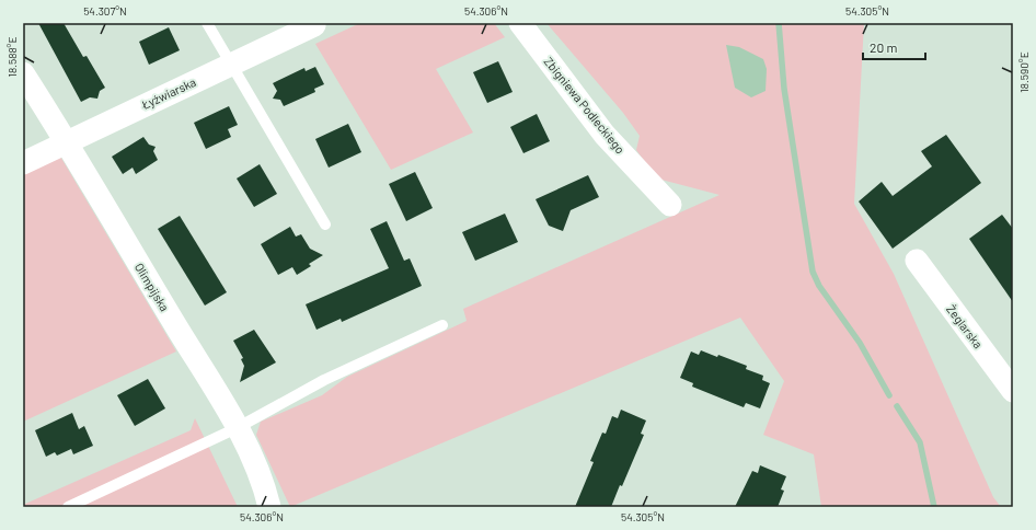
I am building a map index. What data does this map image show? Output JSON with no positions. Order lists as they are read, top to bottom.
{
  "streets": {
    "street": [
      "Łyżwiarska",
      "Zbigniewa Podleckiego",
      "Olimpijska",
      "Żeglarska"
    ]
  },
  "crossings": [
    ["Łyżwiarska", "Olimpijska"]
  ],
  "scale_bar": "20 m",
  "coordinates": [
    "54.307°N",
    "54.306°N",
    "54.305°N",
    "18.588°E",
    "18.590°E"
  ]
}
